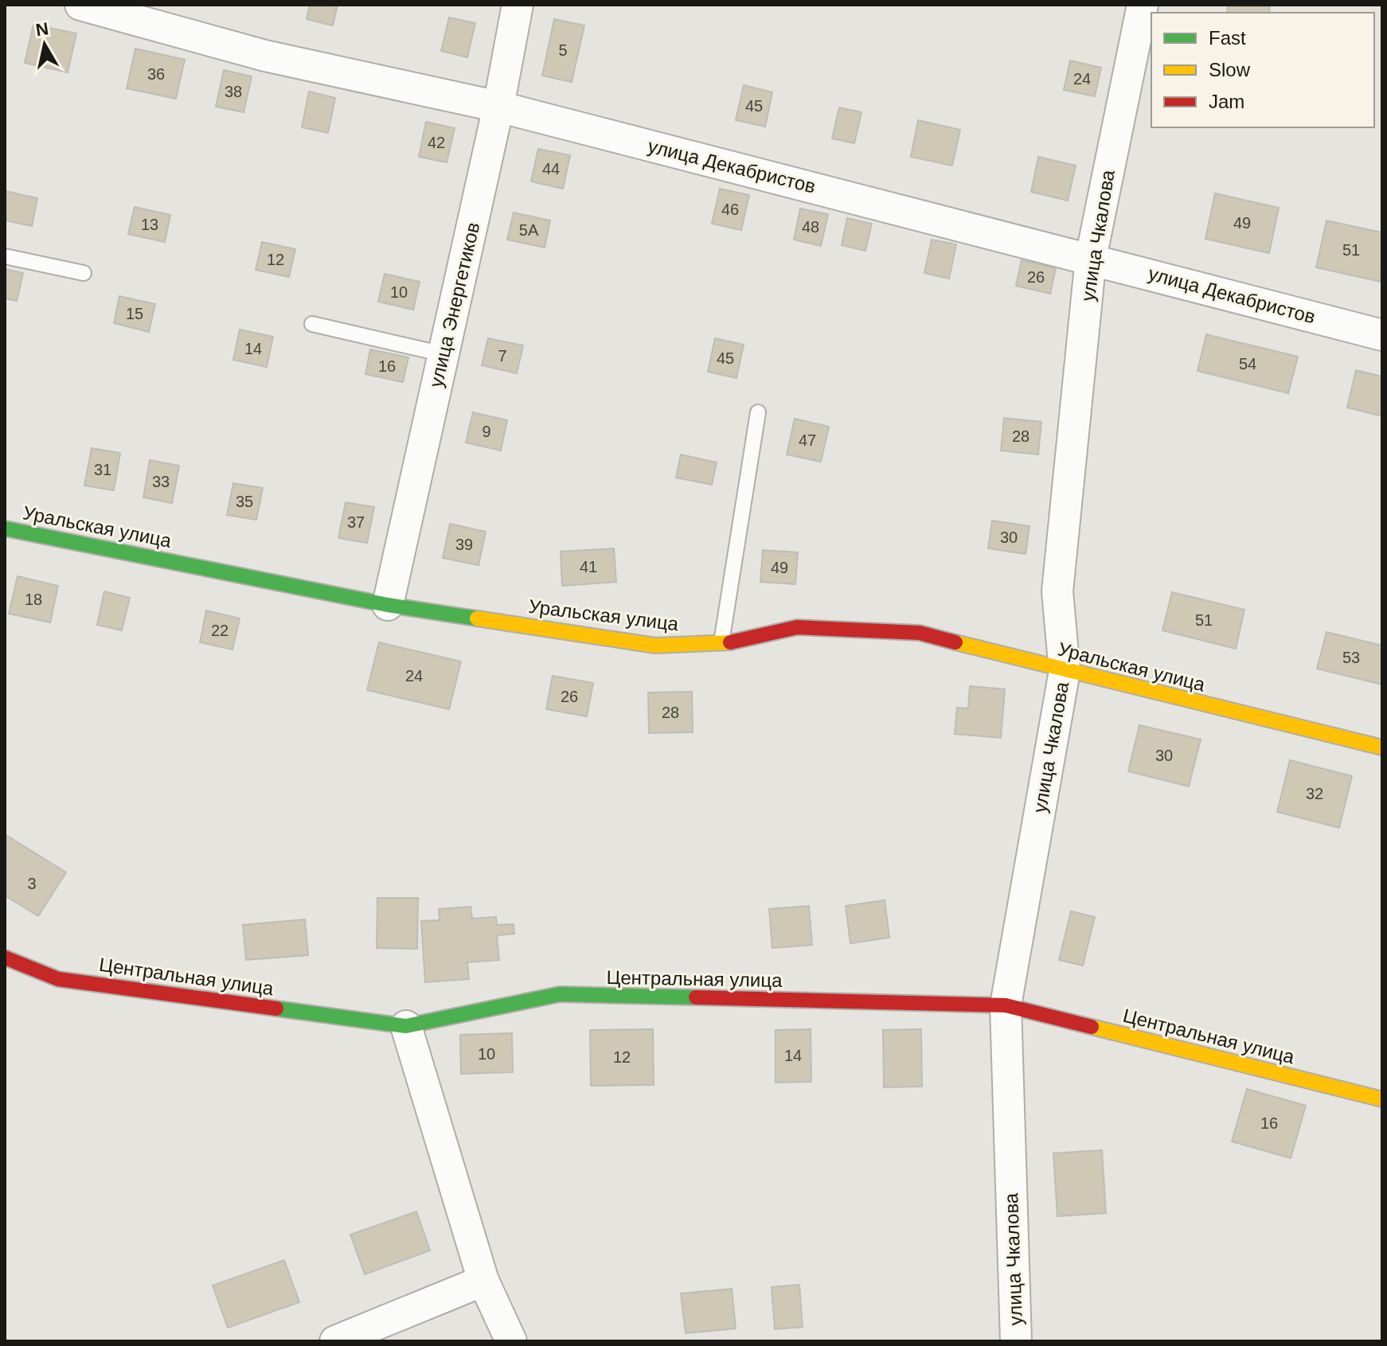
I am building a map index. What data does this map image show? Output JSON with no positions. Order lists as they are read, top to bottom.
{
  "streets": {
    "street": [
      "улица Декабристов",
      "улица Чкалова",
      "улица Энергетиков",
      "Уральская улица",
      "Центральная улица"
    ]
  },
  "crossings": [
    ["улица Декабристов", "улица Чкалова"],
    ["улица Декабристов", "улица Энергетиков"],
    ["улица Чкалова", "Уральская улица"],
    ["улица Чкалова", "Центральная улица"],
    ["улица Энергетиков", "Уральская улица"]
  ],
  "house_numbers": [
    "5",
    "36",
    "24",
    "38",
    "45",
    "42",
    "44",
    "46",
    "49",
    "13",
    "48",
    "5А",
    "51",
    "12",
    "26",
    "10",
    "15",
    "14",
    "7",
    "45",
    "54",
    "16",
    "9",
    "28",
    "47",
    "31",
    "33",
    "35",
    "37",
    "30",
    "39",
    "41",
    "49",
    "18",
    "51",
    "22",
    "53",
    "24",
    "26",
    "28",
    "30",
    "32",
    "3",
    "10",
    "14",
    "12",
    "16"
  ],
  "legend": ["Fast", "Slow", "Jam"],
  "north": "top"
}
